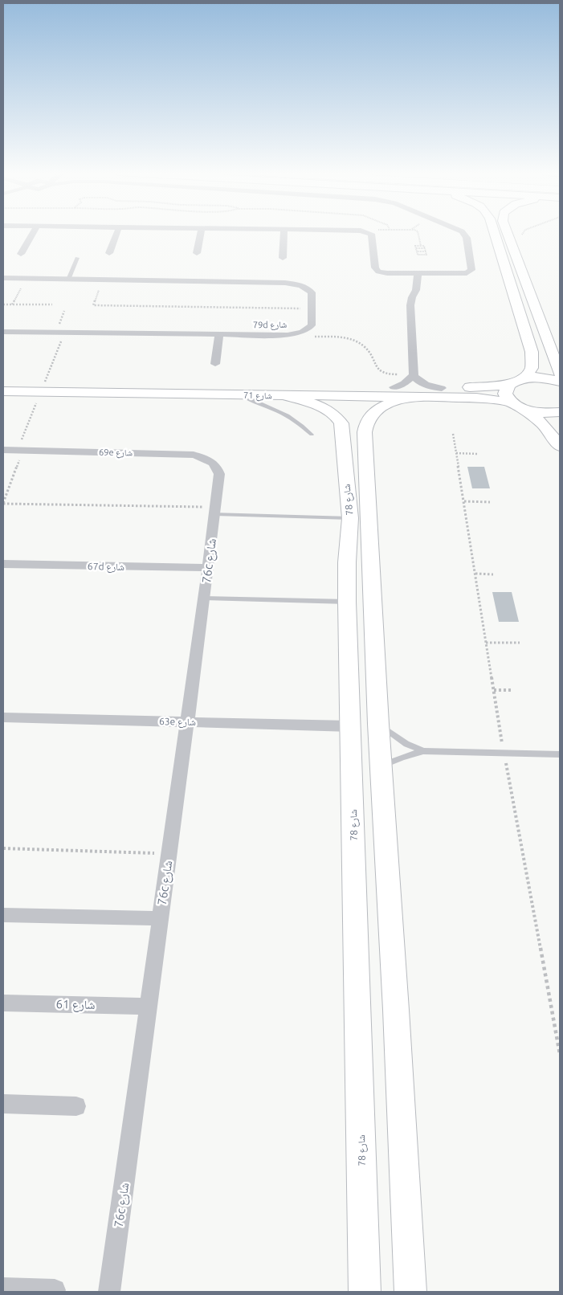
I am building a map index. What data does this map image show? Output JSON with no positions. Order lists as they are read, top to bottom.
{
  "streets": {
    "street": [
      "79d شارع",
      "شارع 71",
      "69e شارع",
      "شارع 78",
      "76c شارع",
      "67d شارع",
      "63e شارع",
      "شارع 61"
    ]
  },
  "crossings": [
    ["شارع 71", "شارع 78"],
    ["69e شارع", "76c شارع"],
    ["شارع 78", "63e شارع"],
    ["76c شارع", "67d شارع"],
    ["76c شارع", "63e شارع"],
    ["76c شارع", "شارع 61"]
  ]
}
